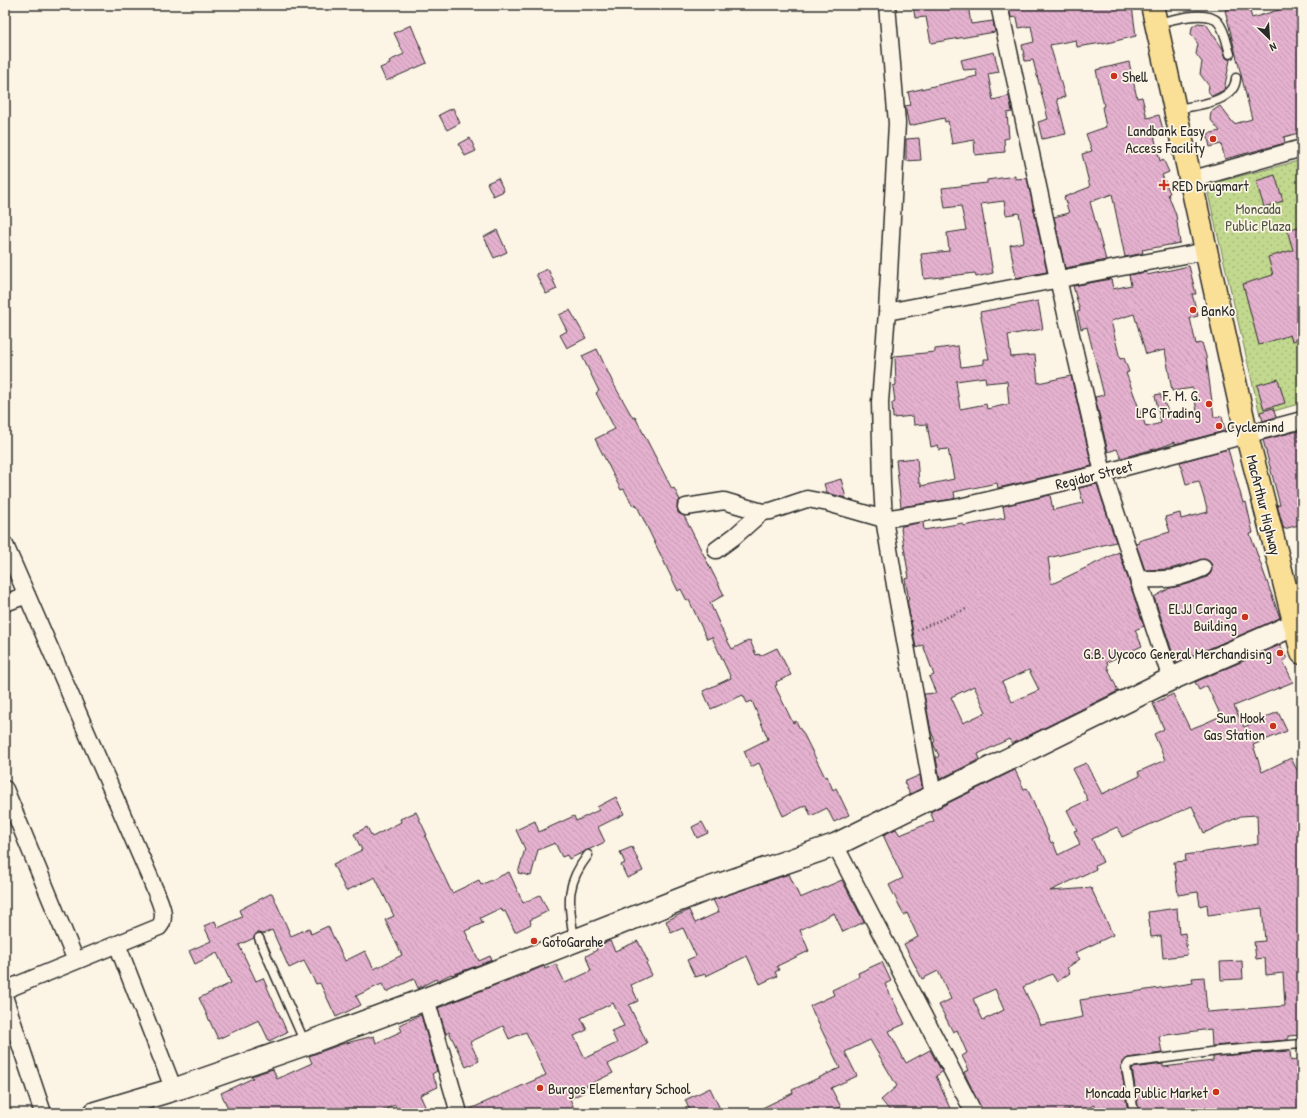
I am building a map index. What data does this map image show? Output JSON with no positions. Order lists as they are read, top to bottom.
{
  "streets": {
    "highway": ["MacArthur Highway"],
    "street": ["Regidor Street"]
  },
  "crossings": [
    ["Regidor Street", "MacArthur Highway"]
  ],
  "parks": ["Moncada Public Plaza"],
  "places": {
    "other": [
      "Shell",
      "Landbank Easy Access Facility",
      "BanKo",
      "F. M. G. LPG Trading",
      "Cyclemind",
      "ELJJ Cariaga Building",
      "G.B. Uycoco General Merchandising",
      "Sun Hook Gas Station",
      "GotoGarahe",
      "Burgos Elementary School",
      "Moncada Public Market"
    ],
    "health": ["RED Drugmart"]
  },
  "north": "bottom right"
}
